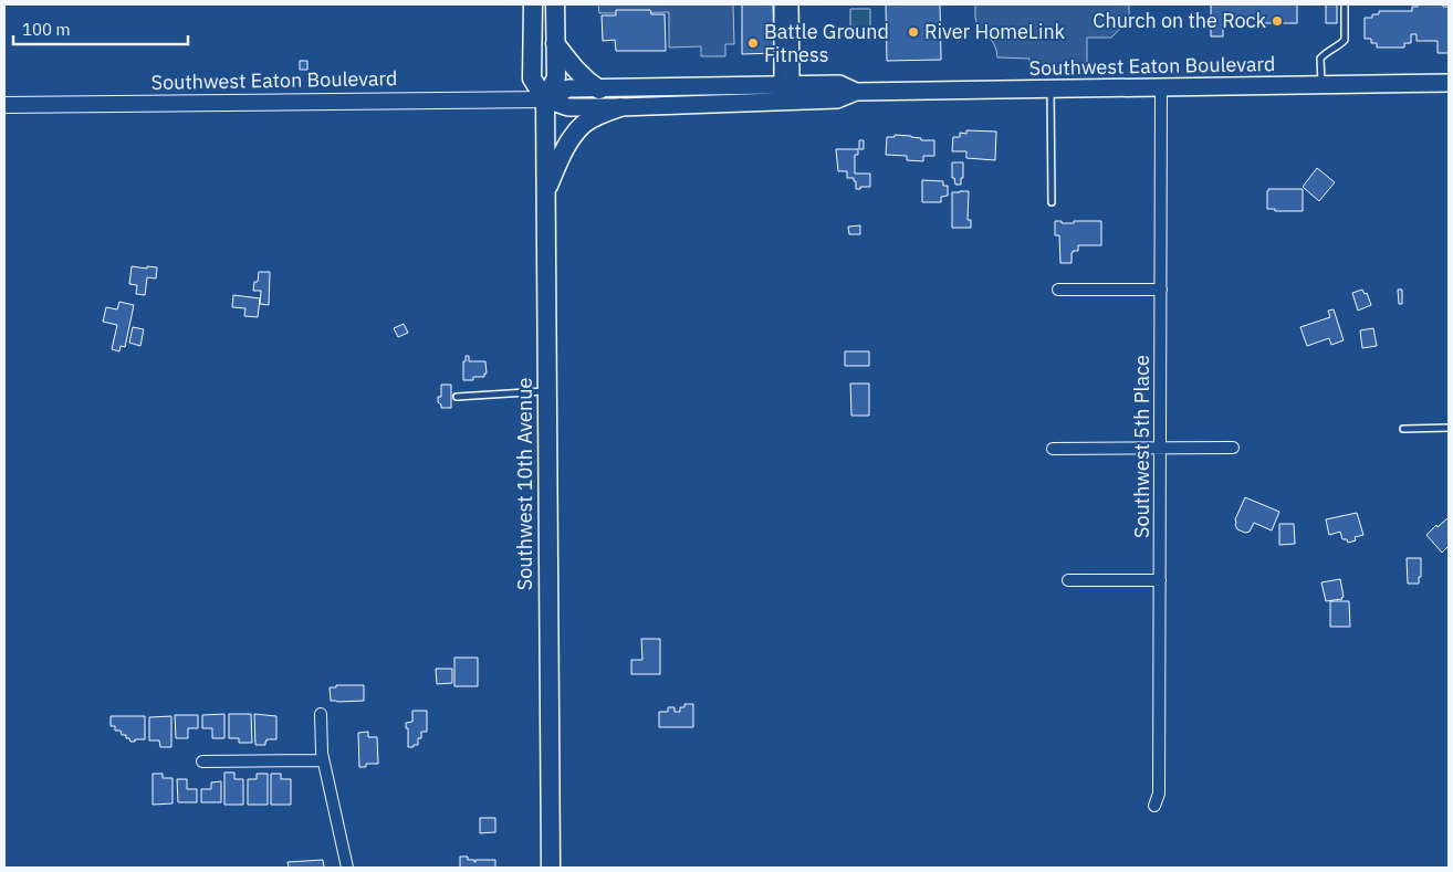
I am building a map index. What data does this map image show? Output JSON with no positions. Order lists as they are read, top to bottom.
{
  "streets": {
    "highway": ["Southwest 10th Avenue"],
    "main road": ["Southwest Eaton Boulevard"],
    "street": ["Southwest 5th Place"]
  },
  "crossings": [
    ["Southwest Eaton Boulevard", "Southwest 5th Place"],
    ["Southwest Eaton Boulevard", "Southwest 10th Avenue"]
  ],
  "places": ["Church on the Rock", "River HomeLink", "Battle Ground Fitness"],
  "scale_bar": "100 m"
}
